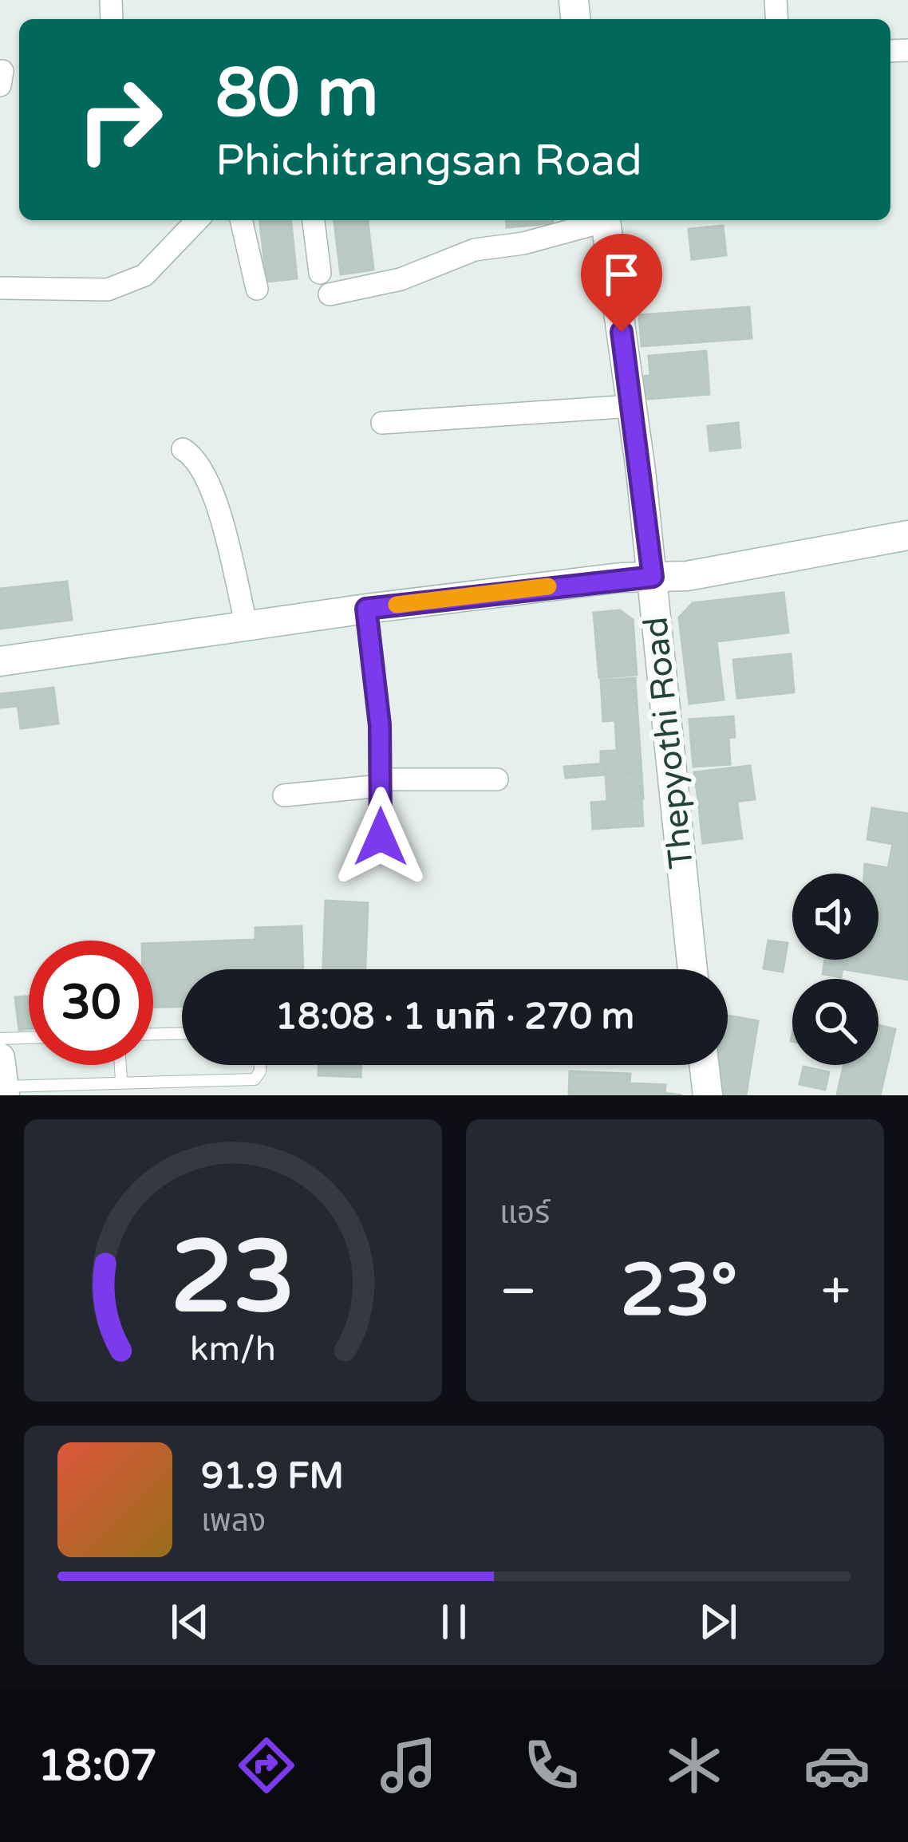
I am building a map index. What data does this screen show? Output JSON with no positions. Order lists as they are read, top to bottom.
{
  "streets": {
    "street": ["Thepyothi Road"]
  },
  "page": {
    "turn": ["80 m", "Phichitrangsan Road"],
    "limit": "30",
    "trip": "18:08 · 1 นาที · 270 m",
    "tile": "แอร์",
    "heat": ["−", "23°", "+"],
    "song": ["91.9 FM", "เพลง"],
    "tabs": "18:07",
    "gauge": ["23", "km/h"]
  }
}
